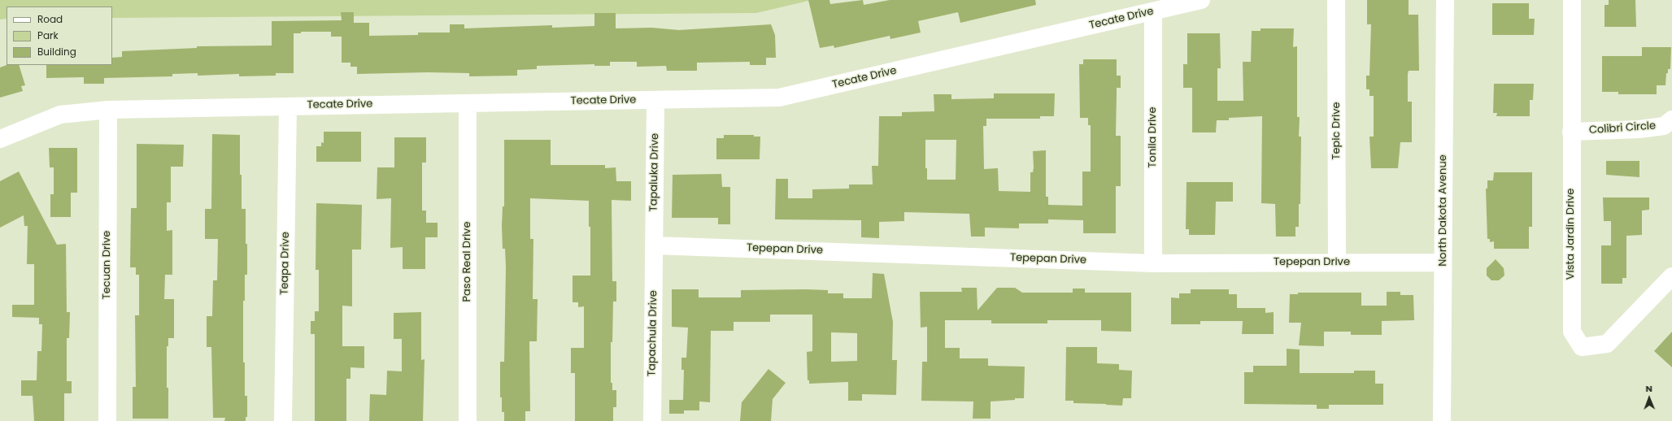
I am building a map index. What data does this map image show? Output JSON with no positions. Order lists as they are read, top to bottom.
{
  "streets": {
    "street": [
      "Tecate Drive",
      "Colibri Circle",
      "Tepic Drive",
      "Tonila Drive",
      "Tapaluka Drive",
      "North Dakota Avenue",
      "Vista Jardin Drive",
      "Tepepan Drive",
      "Paso Real Drive",
      "Teapa Drive",
      "Tecuan Drive",
      "Tapachula Drive"
    ]
  },
  "crossings": [
    ["Tecate Drive", "Tonila Drive"],
    ["Tecate Drive", "Tapaluka Drive"],
    ["Tecate Drive", "Paso Real Drive"],
    ["Tecate Drive", "Teapa Drive"],
    ["Tecate Drive", "Tecuan Drive"],
    ["Colibri Circle", "Vista Jardin Drive"],
    ["Tepic Drive", "Tepepan Drive"],
    ["Tonila Drive", "Tepepan Drive"],
    ["Tapaluka Drive", "Tepepan Drive"],
    ["Tapaluka Drive", "Tapachula Drive"],
    ["North Dakota Avenue", "Tepepan Drive"],
    ["Tepepan Drive", "Tapachula Drive"]
  ],
  "legend": ["Road", "Park", "Building"],
  "north": "top"
}
